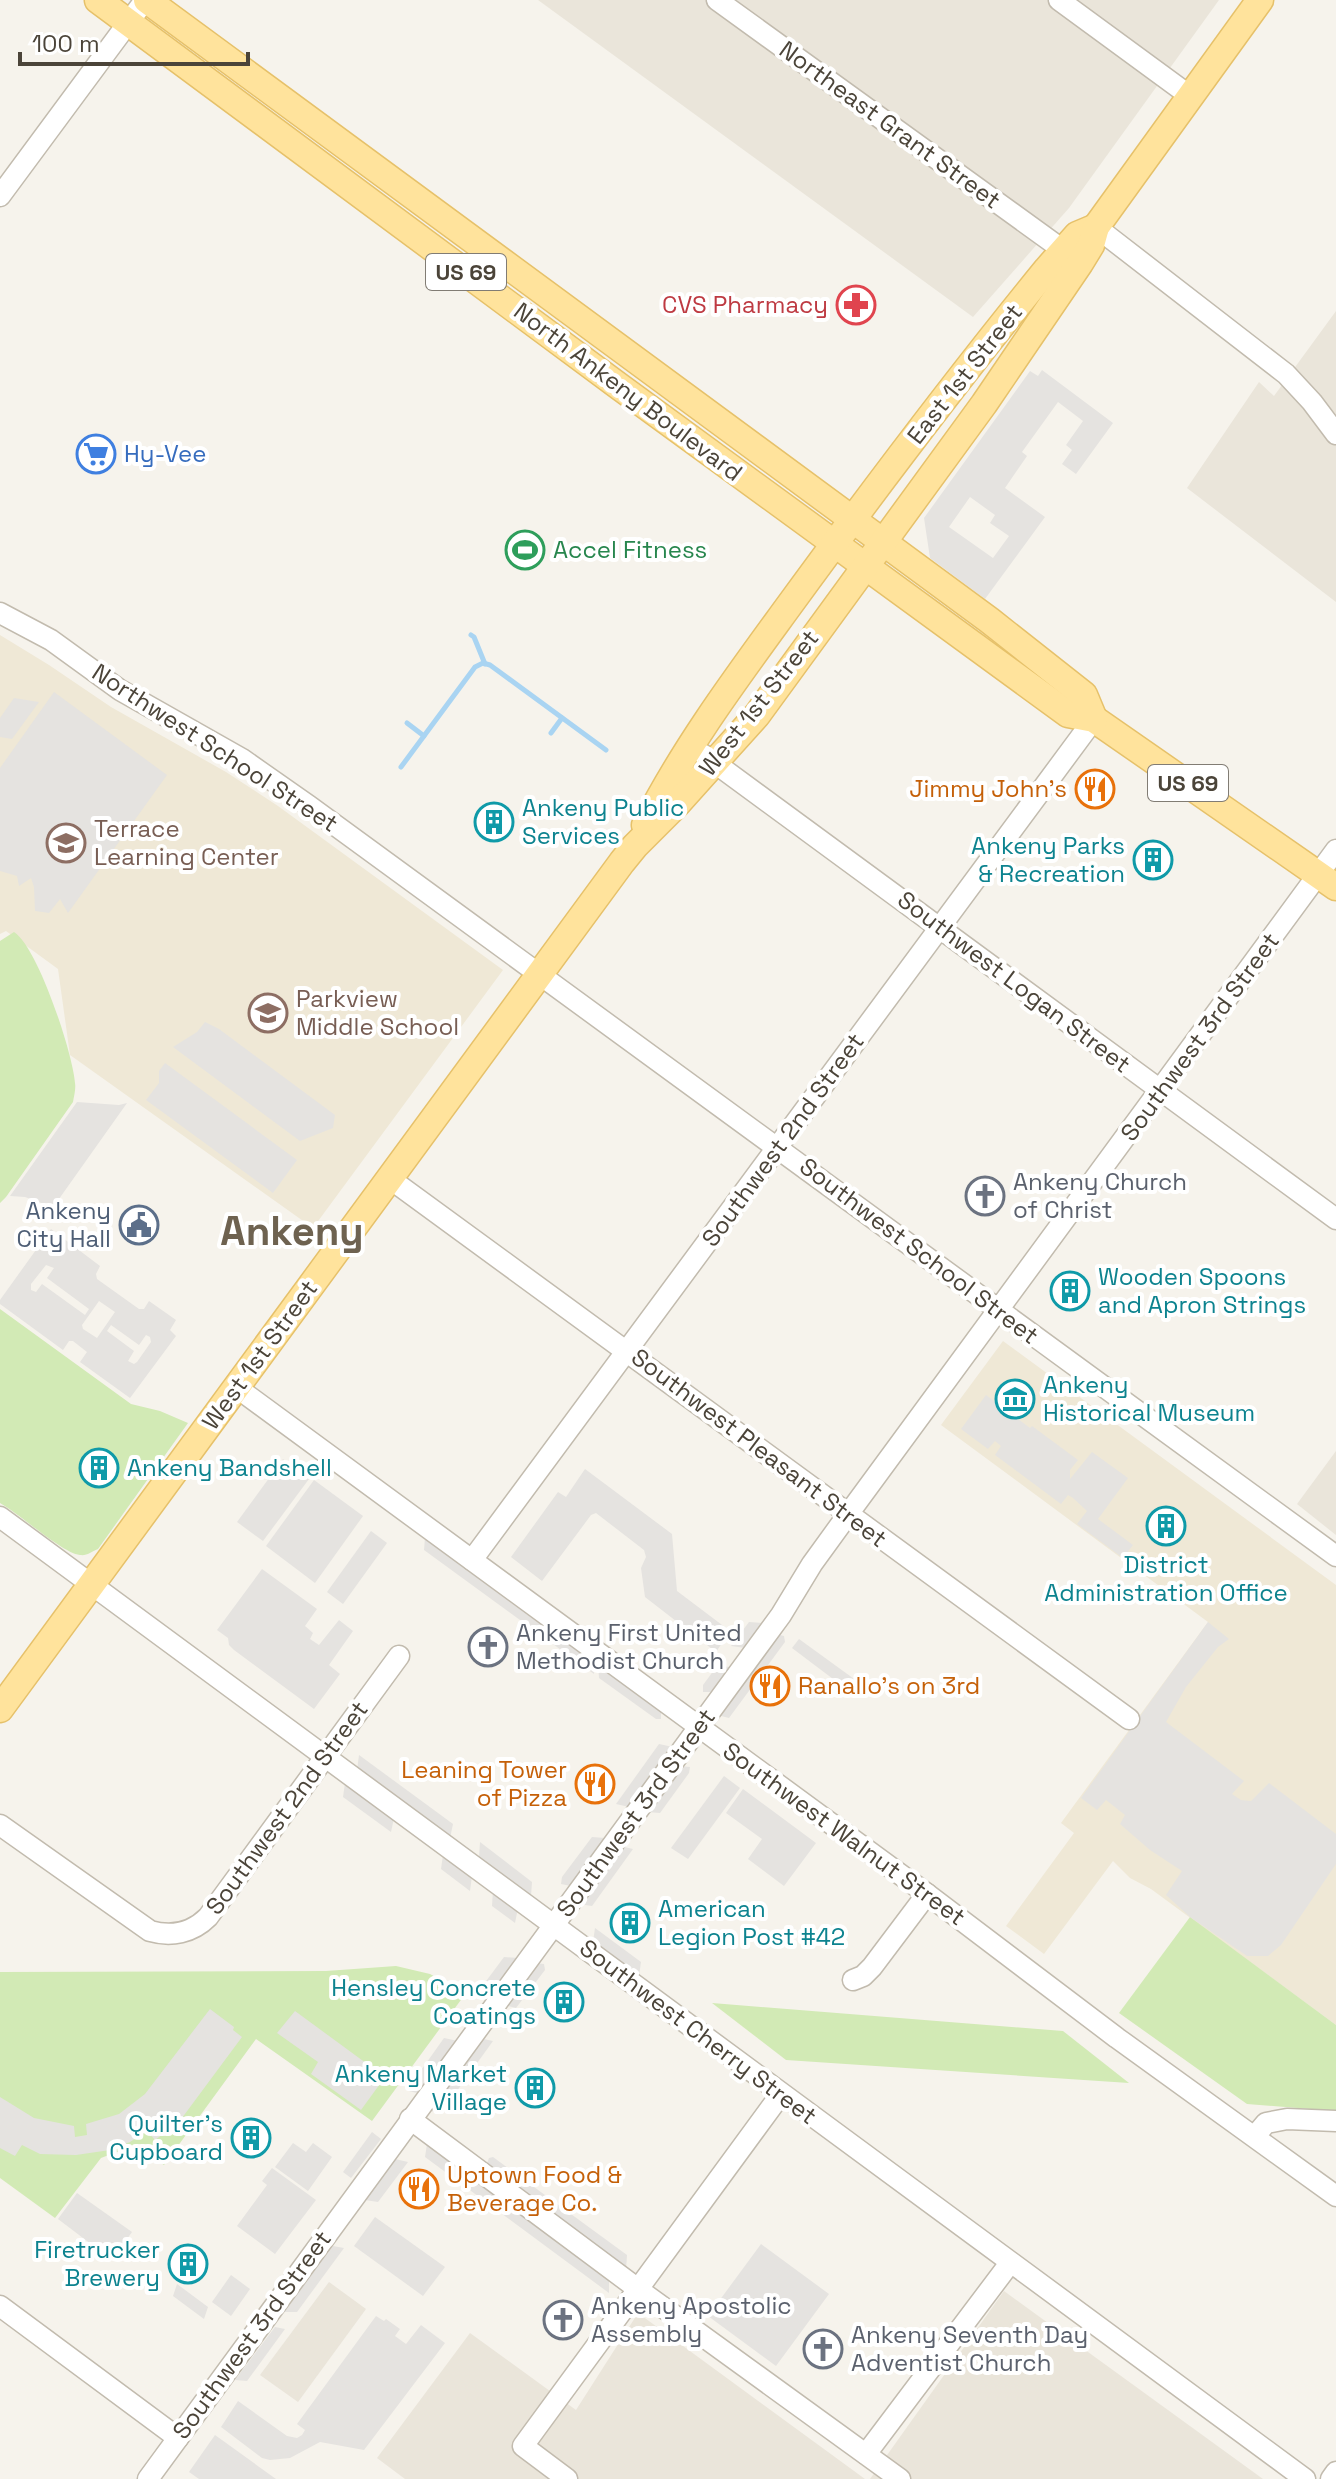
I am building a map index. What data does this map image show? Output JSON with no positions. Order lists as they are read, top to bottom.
{
  "streets": {
    "main road": [
      "US 69",
      "East 1st Street",
      "North Ankeny Boulevard",
      "West 1st Street"
    ],
    "street": [
      "Northeast Grant Street",
      "Northwest School Street",
      "Southwest Logan Street",
      "Southwest 3rd Street",
      "Southwest 2nd Street",
      "Southwest School Street",
      "Southwest Pleasant Street",
      "Southwest Walnut Street",
      "Southwest Cherry Street"
    ]
  },
  "crossings": [
    ["Northeast Grant Street", "East 1st Street"],
    ["US 69", "East 1st Street"],
    ["US 69", "North Ankeny Boulevard"],
    ["US 69", "West 1st Street"],
    ["US 69", "Southwest 3rd Street"],
    ["US 69", "Southwest 2nd Street"],
    ["East 1st Street", "North Ankeny Boulevard"],
    ["East 1st Street", "West 1st Street"],
    ["North Ankeny Boulevard", "West 1st Street"],
    ["West 1st Street", "Northwest School Street"],
    ["West 1st Street", "Southwest Logan Street"],
    ["West 1st Street", "Southwest School Street"],
    ["West 1st Street", "Southwest Pleasant Street"],
    ["West 1st Street", "Southwest Walnut Street"],
    ["West 1st Street", "Southwest Cherry Street"],
    ["Northwest School Street", "Southwest School Street"],
    ["Southwest Logan Street", "Southwest 3rd Street"],
    ["Southwest Logan Street", "Southwest 2nd Street"],
    ["Southwest 3rd Street", "Southwest School Street"],
    ["Southwest 3rd Street", "Southwest Pleasant Street"],
    ["Southwest 3rd Street", "Southwest Walnut Street"],
    ["Southwest 3rd Street", "Southwest Cherry Street"],
    ["Southwest 2nd Street", "Southwest School Street"],
    ["Southwest 2nd Street", "Southwest Pleasant Street"],
    ["Southwest 2nd Street", "Southwest Walnut Street"],
    ["Southwest 2nd Street", "Southwest Cherry Street"]
  ],
  "districts": ["Ankeny"],
  "places": {
    "pharmacy": ["CVS Pharmacy"],
    "supermarket": ["Hy-Vee"],
    "sports": ["Accel Fitness"],
    "restaurant": [
      "Jimmy John's",
      "Ranallo's on 3rd",
      "Leaning Tower of Pizza",
      "Uptown Food & Beverage Co."
    ],
    "building": [
      "Ankeny Public Services",
      "Ankeny Parks & Recreation",
      "Wooden Spoons and Apron Strings",
      "Ankeny Bandshell",
      "District Administration Office",
      "American Legion Post #42",
      "Hensley Concrete Coatings",
      "Ankeny Market Village",
      "Quilter's Cupboard",
      "Firetrucker Brewery"
    ],
    "school or university": ["Terrace Learning Center", "Parkview Middle School"],
    "church": [
      "Ankeny Church of Christ",
      "Ankeny First United Methodist Church",
      "Ankeny Apostolic Assembly",
      "Ankeny Seventh Day Adventist Church"
    ],
    "public building": ["Ankeny City Hall"],
    "museum": ["Ankeny Historical Museum"]
  },
  "scale_bar": "100 m"
}
